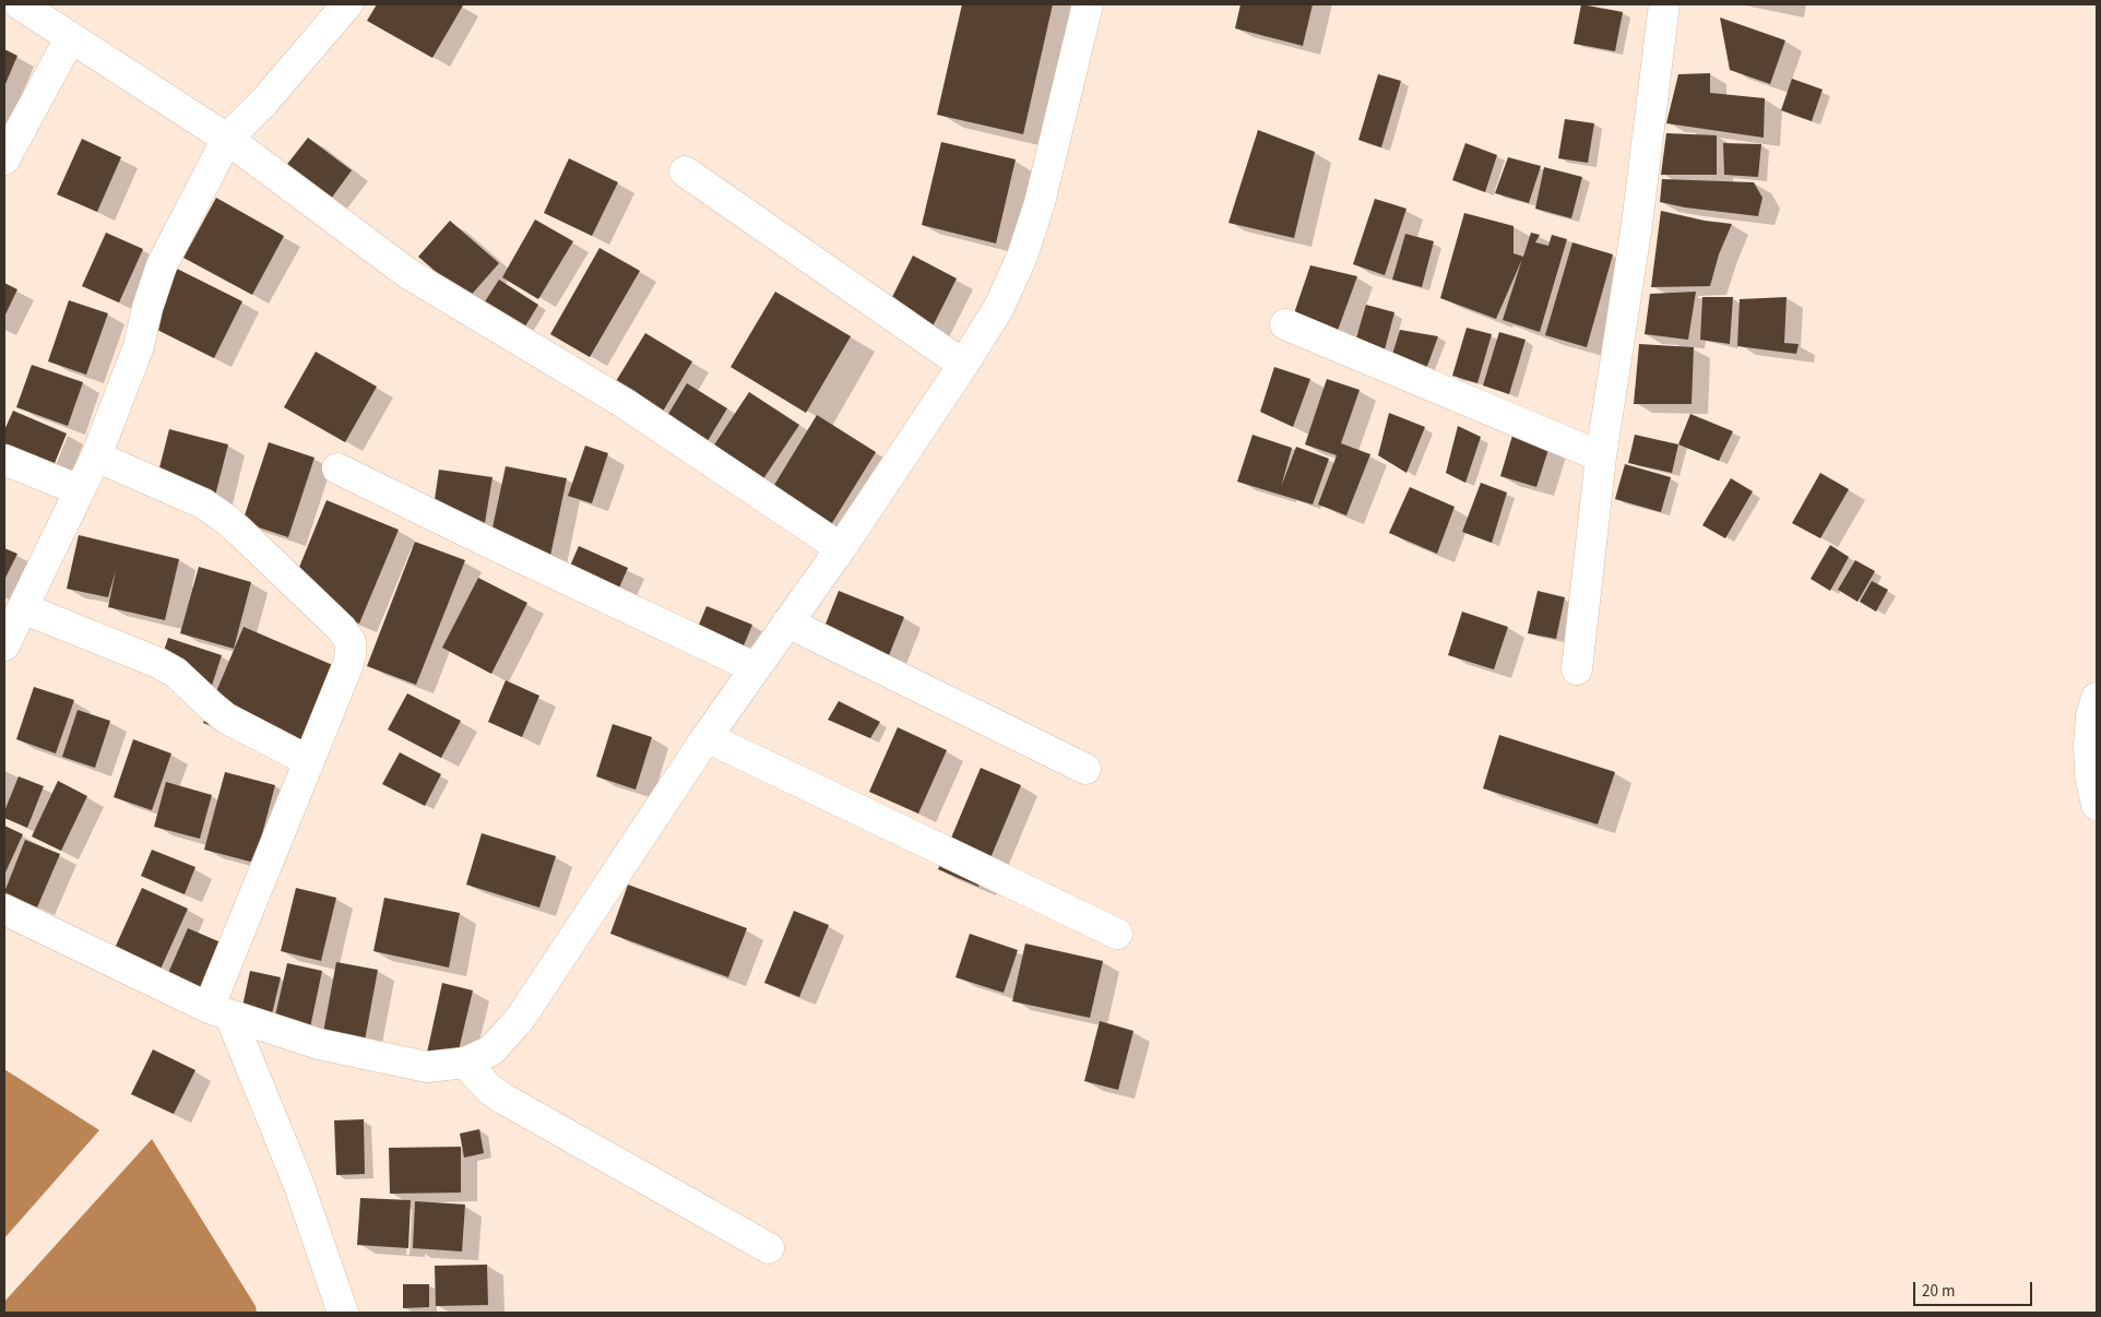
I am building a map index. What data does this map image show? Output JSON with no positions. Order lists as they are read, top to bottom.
{
  "scale_bar": "20 m"
}
